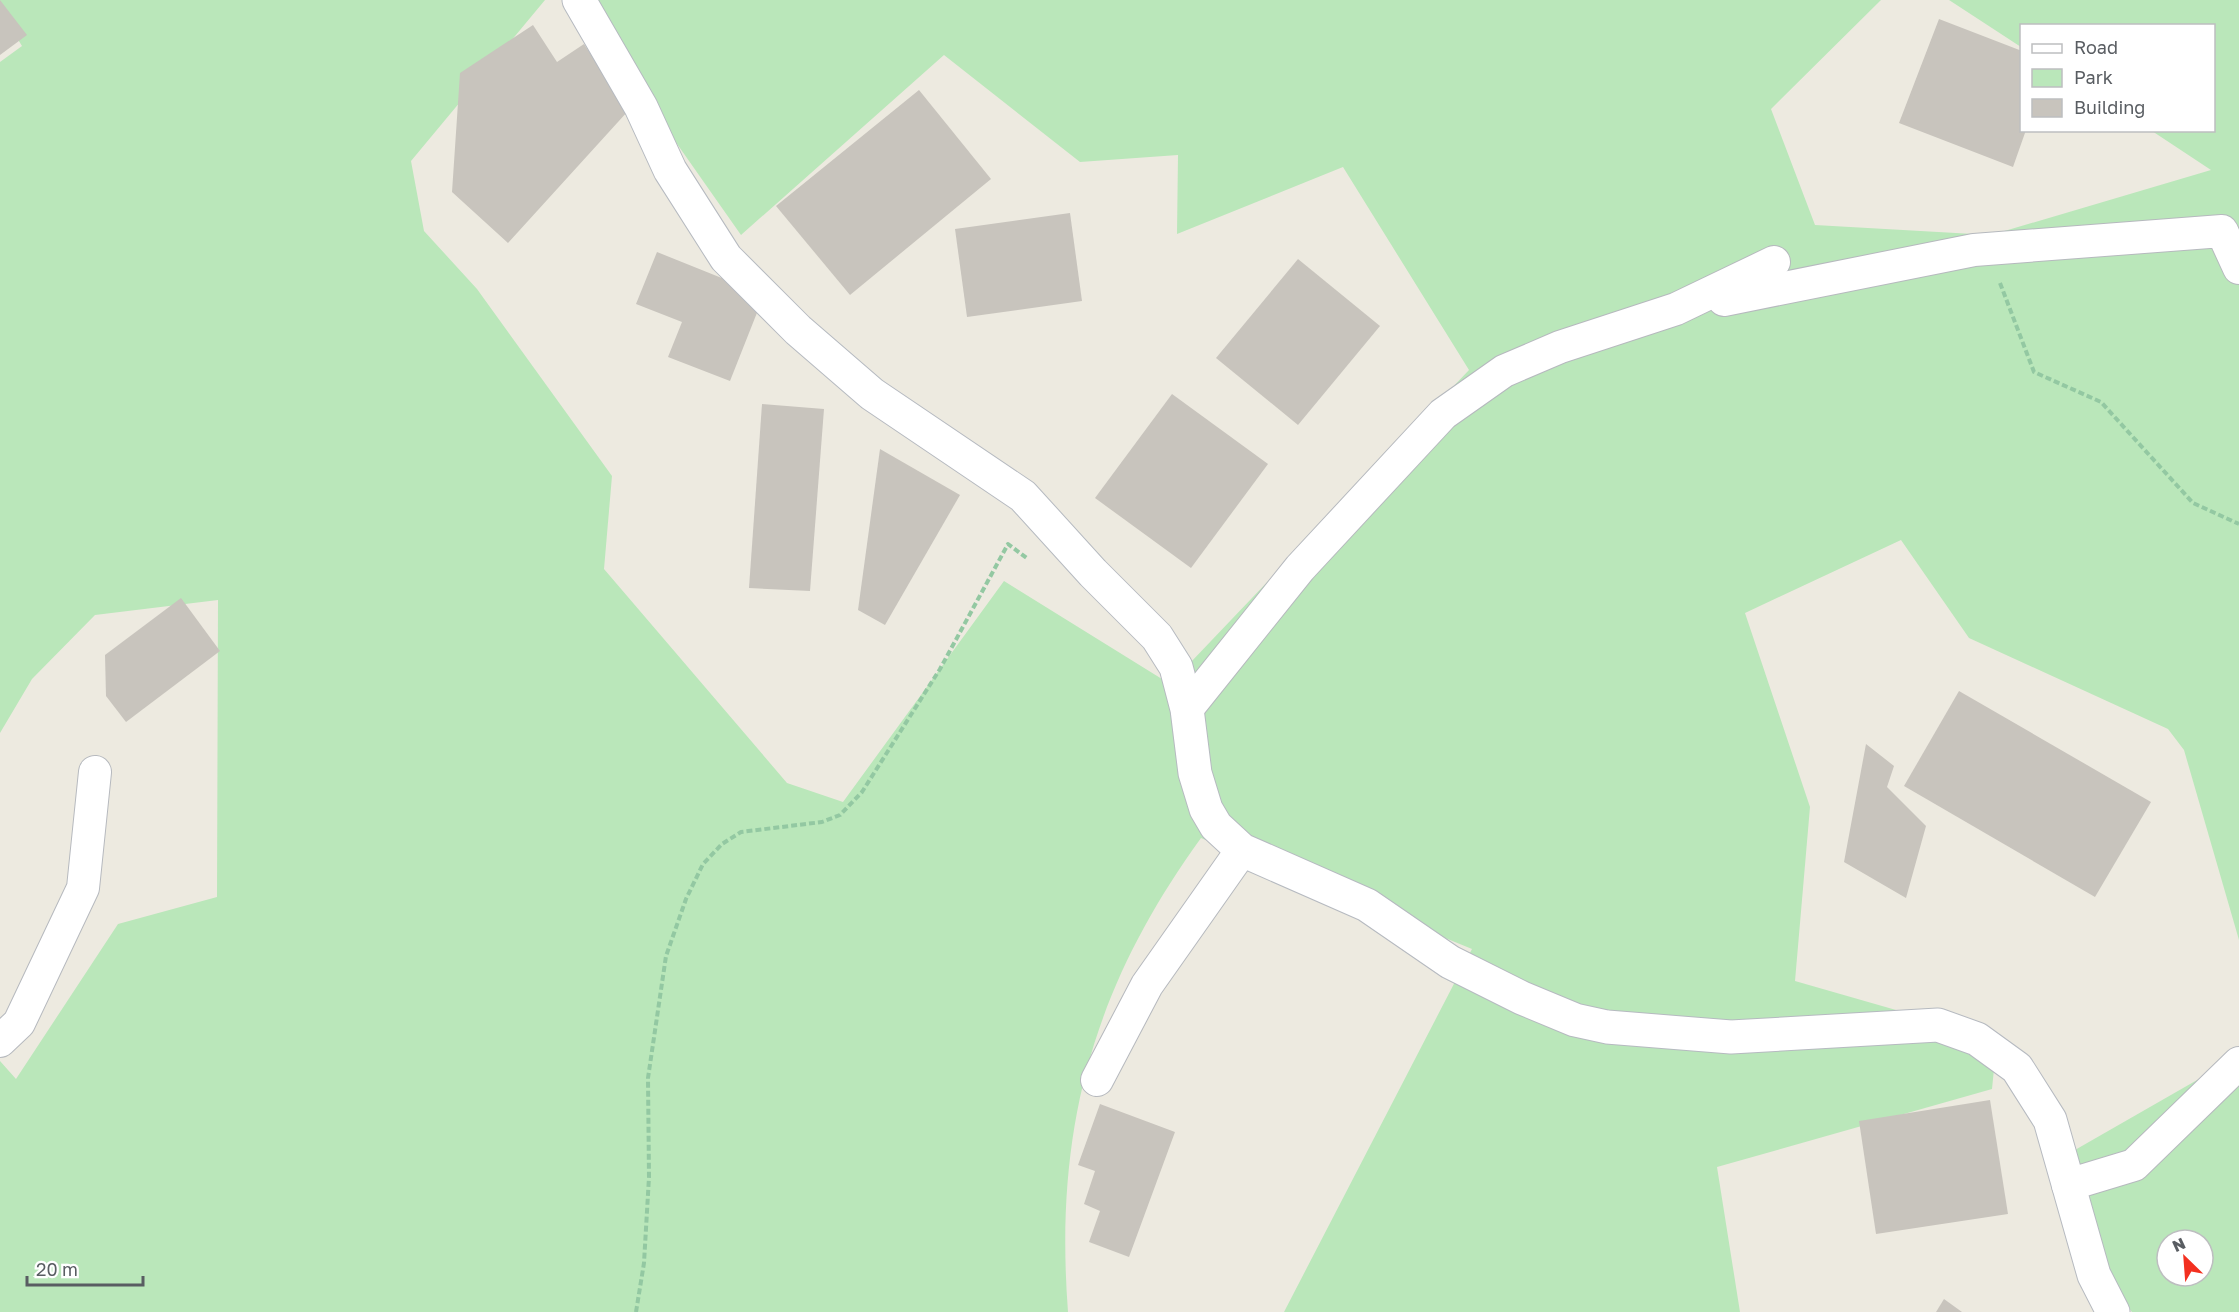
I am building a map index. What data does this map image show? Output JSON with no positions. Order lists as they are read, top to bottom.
{
  "legend": ["Road", "Park", "Building"],
  "scale_bar": "20 m",
  "north": "top left"
}
